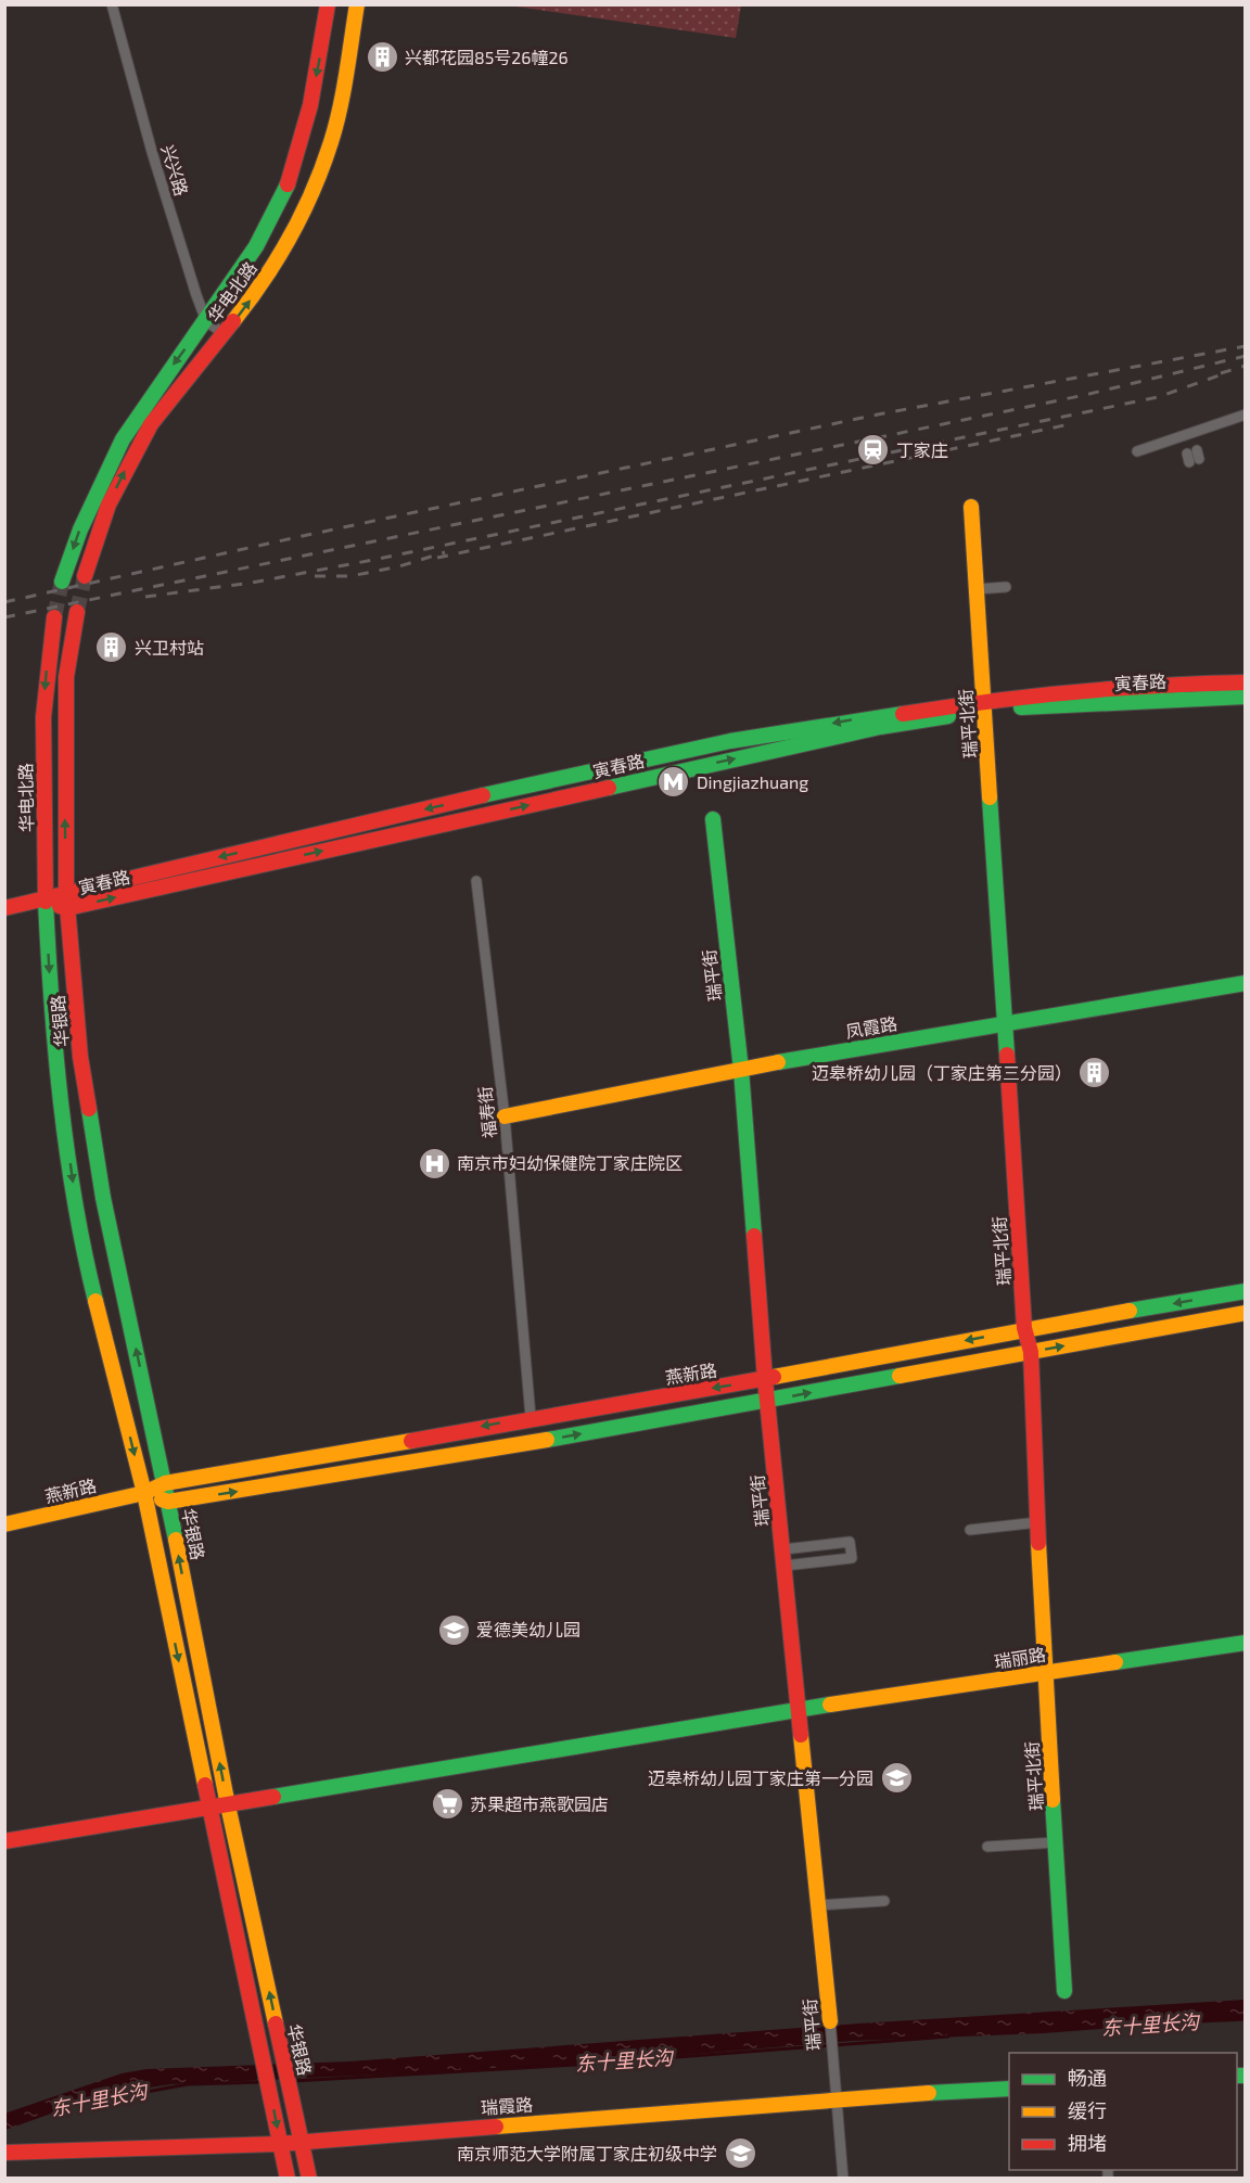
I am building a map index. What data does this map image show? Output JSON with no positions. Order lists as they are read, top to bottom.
{
  "streets": {
    "street": [
      "兴兴路",
      "华电北路",
      "寅春路",
      "瑞平北街",
      "瑞平街",
      "华银路",
      "凤霞路",
      "福寿街",
      "燕新路",
      "瑞丽路",
      "瑞霞路"
    ]
  },
  "crossings": [
    ["兴兴路", "华电北路"],
    ["华电北路", "寅春路"],
    ["华电北路", "华银路"],
    ["寅春路", "瑞平北街"],
    ["寅春路", "华银路"],
    ["瑞平北街", "凤霞路"],
    ["瑞平北街", "燕新路"],
    ["瑞平北街", "瑞丽路"],
    ["瑞平街", "凤霞路"],
    ["瑞平街", "燕新路"],
    ["瑞平街", "瑞丽路"],
    ["瑞平街", "瑞霞路"],
    ["华银路", "燕新路"],
    ["华银路", "瑞丽路"],
    ["华银路", "瑞霞路"],
    ["凤霞路", "福寿街"],
    ["福寿街", "燕新路"]
  ],
  "water": ["东十里长沟"],
  "places": {
    "building": ["兴都花园85号26幢26", "兴卫村站", "迈皋桥幼儿园（丁家庄第三分园）"],
    "station": ["丁家庄"],
    "metro station": ["Dingjiazhuang"],
    "hospital": ["南京市妇幼保健院丁家庄院区"],
    "school or university": ["爱德美幼儿园", "迈皋桥幼儿园丁家庄第一分园", "南京师范大学附属丁家庄初级中学"],
    "supermarket": ["苏果超市燕歌园店"]
  },
  "legend": ["畅通", "缓行", "拥堵"]
}
